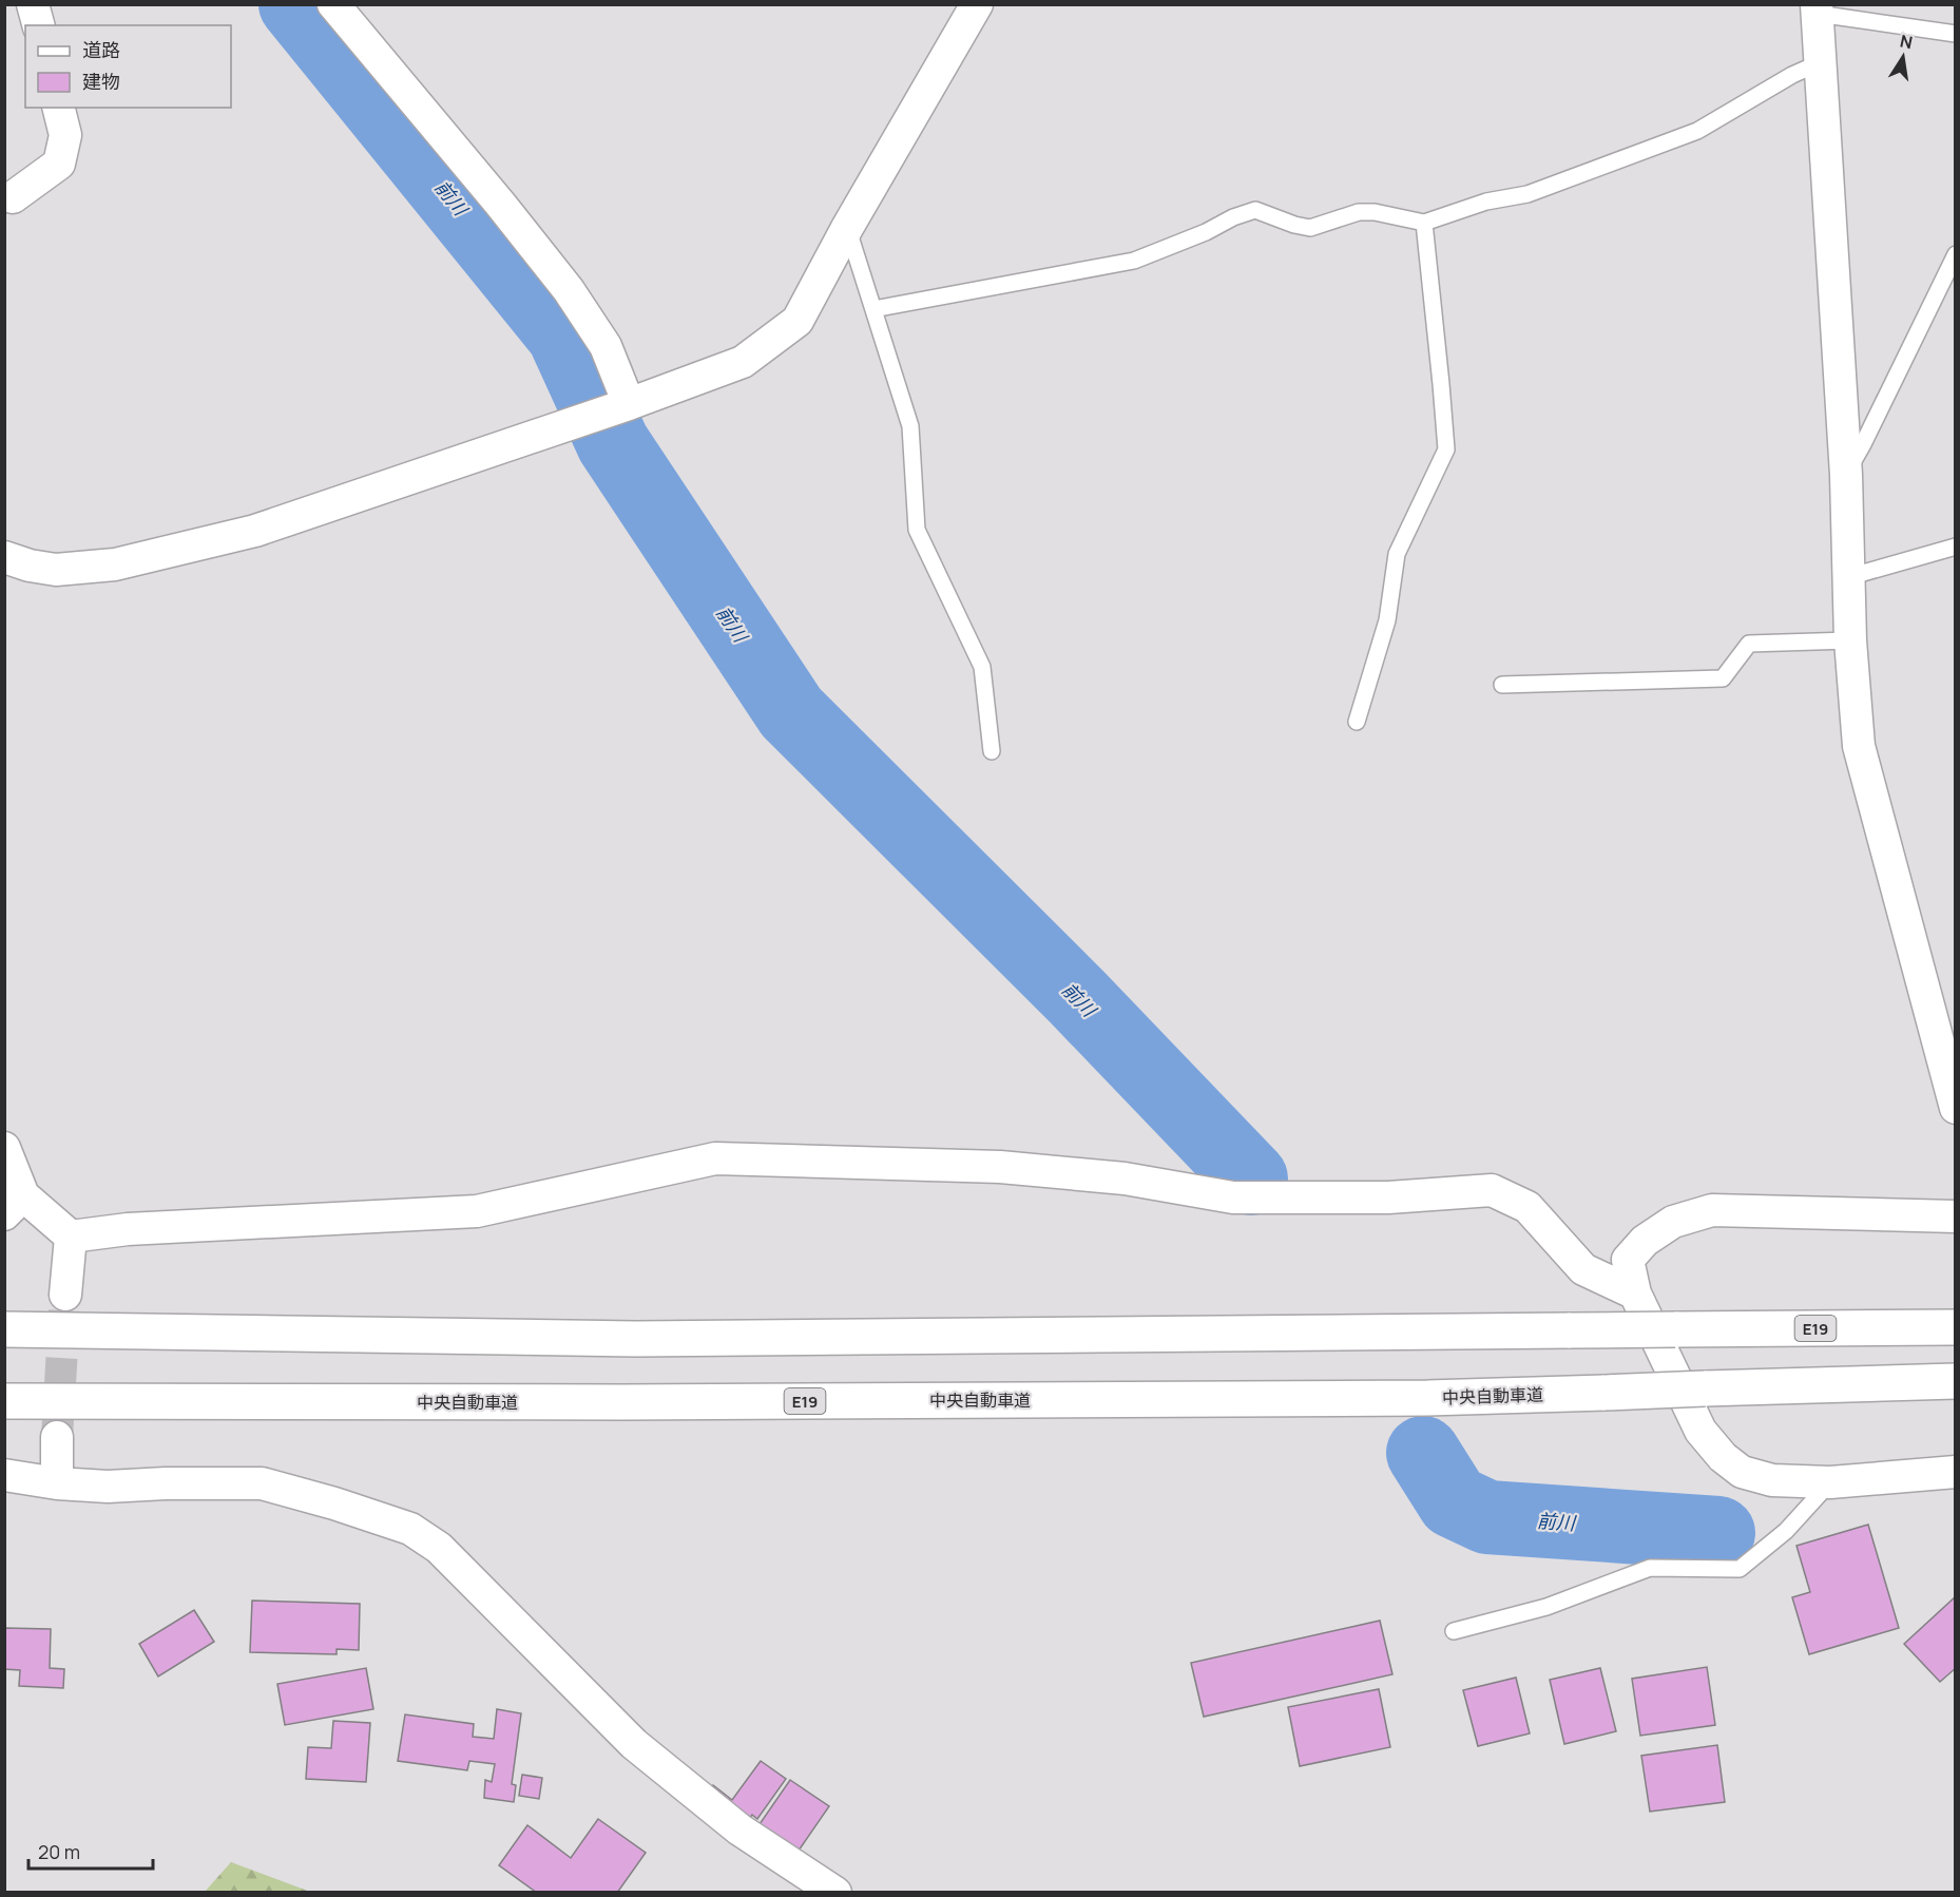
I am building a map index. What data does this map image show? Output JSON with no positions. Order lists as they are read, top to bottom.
{
  "streets": {
    "highway": ["E19", "中央自動車道"]
  },
  "water": ["前川"],
  "legend": ["道路", "建物"],
  "scale_bar": "20 m",
  "north": "top"
}
